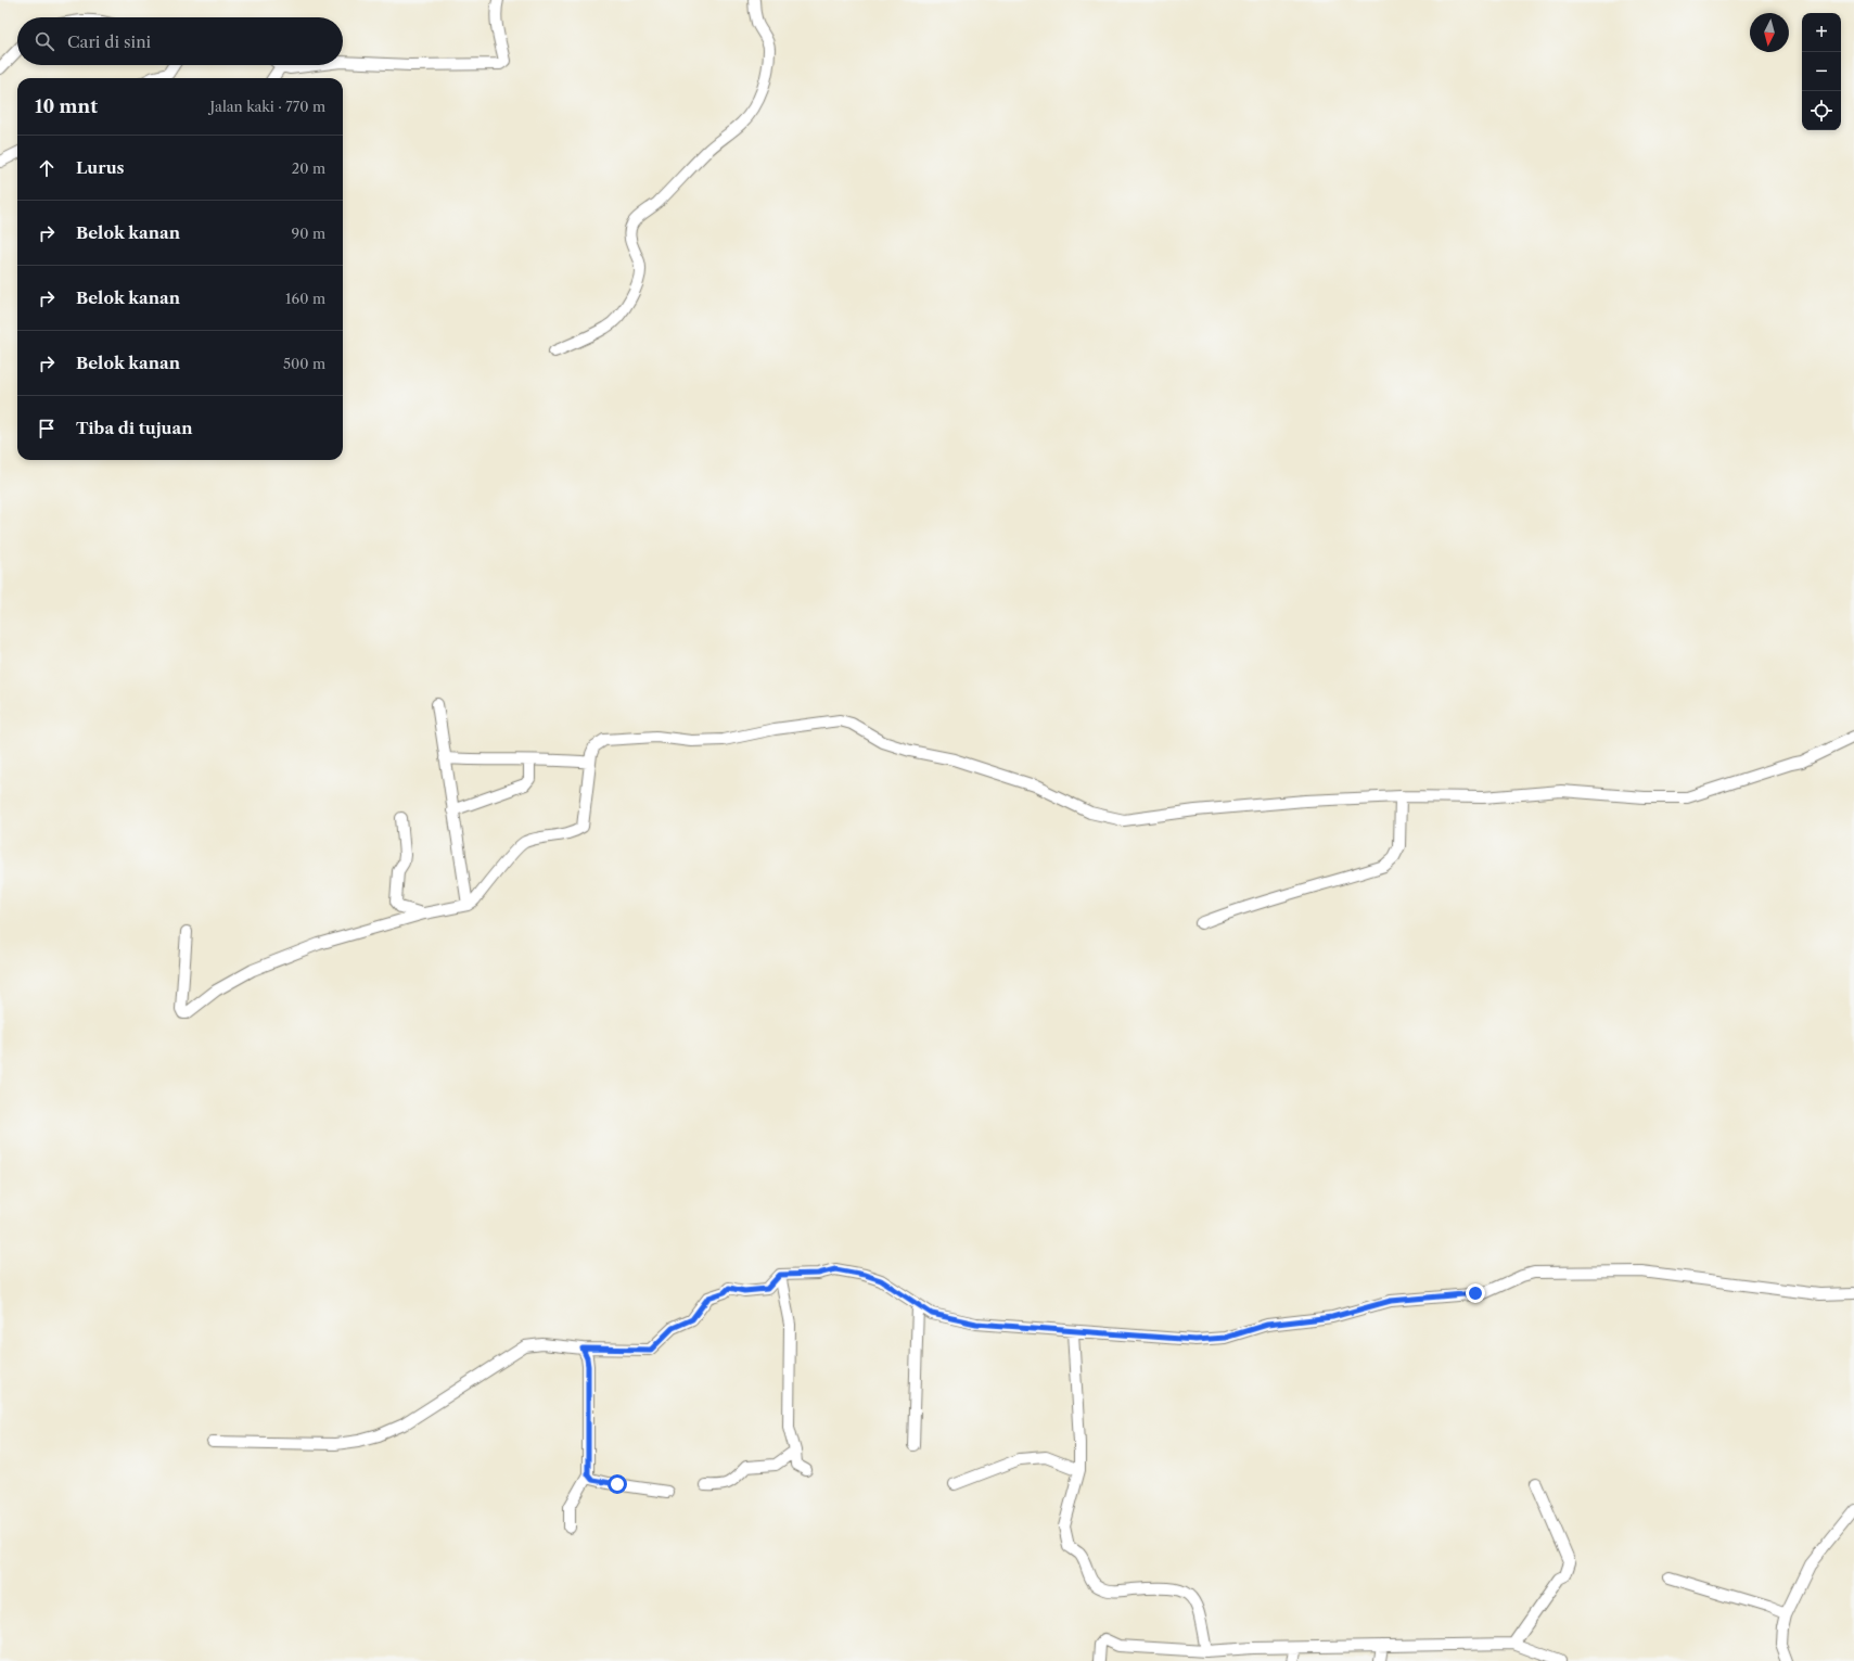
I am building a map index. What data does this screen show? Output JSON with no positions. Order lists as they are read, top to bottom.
{
  "north": "bottom",
  "page": {
    "map_buttons": ["+", "−"],
    "search": "Cari di sini",
    "heading": ["10 mnt", "Jalan kaki · 770 m"],
    "list": [
      ["Lurus", "20 m"],
      ["Belok kanan", "90 m"],
      ["Belok kanan", "160 m"],
      ["Belok kanan", "500 m"],
      "Tiba di tujuan"
    ]
  }
}
